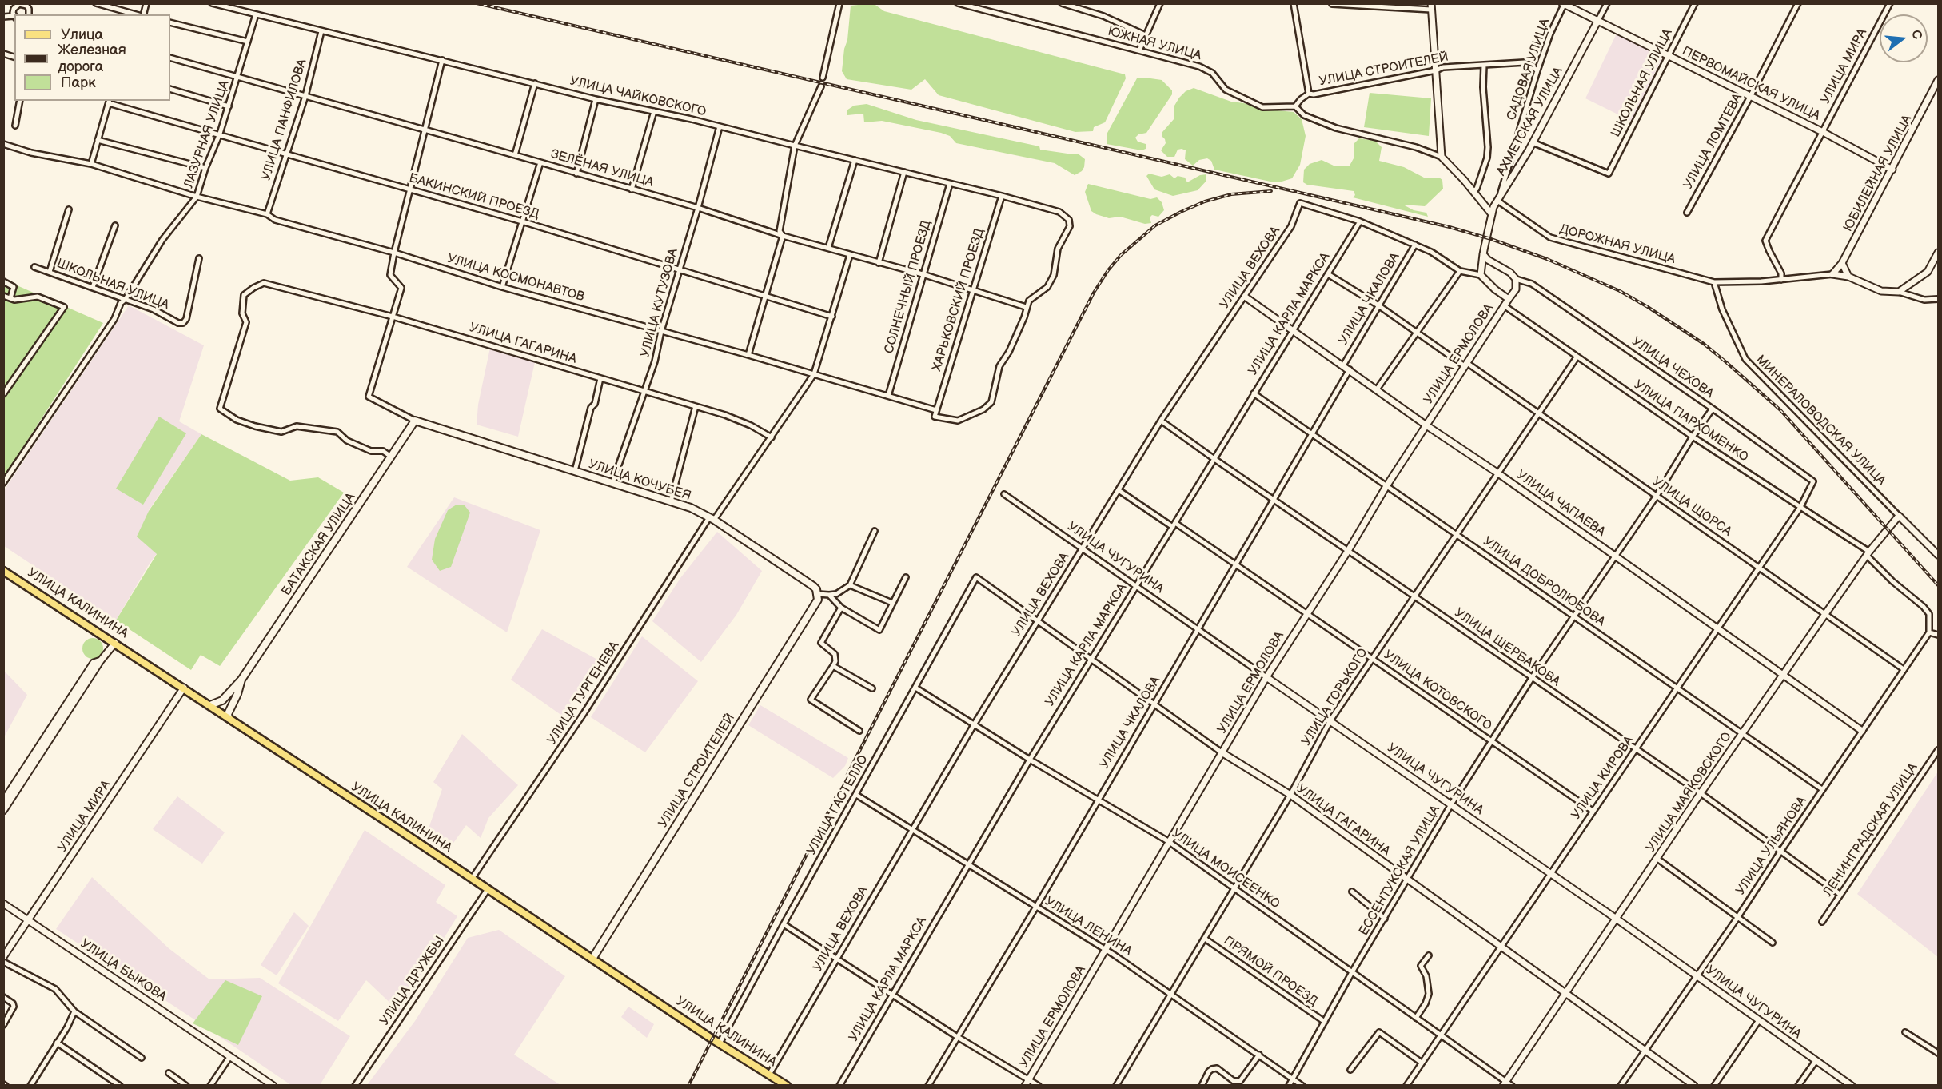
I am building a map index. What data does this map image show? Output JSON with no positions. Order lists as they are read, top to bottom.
{
  "streets": {
    "main road": [
      "УЛИЦА СТРОИТЕЛЕЙ",
      "УЛИЦА КОЧУБЕЯ",
      "БАТАКСКАЯ УЛИЦА",
      "УЛИЦА КАЛИНИНА"
    ],
    "street": [
      "ЮЖНАЯ УЛИЦА",
      "УЛИЦА МИРА",
      "САДОВАЯ УЛИЦА",
      "ШКОЛЬНАЯ УЛИЦА",
      "ПЕРВОМАЙСКАЯ УЛИЦА",
      "УЛИЦА ЧАЙКОВСКОГО",
      "УЛИЦА ПАНФИЛОВА",
      "АХМЕТСКАЯ УЛИЦА",
      "ЛАЗУРНАЯ УЛИЦА",
      "УЛИЦА ЛОМТЕВА",
      "ЗЕЛЁНАЯ УЛИЦА",
      "ЮБИЛЕЙНАЯ УЛИЦА",
      "БАКИНСКИЙ ПРОЕЗД",
      "ДОРОЖНАЯ УЛИЦА",
      "УЛИЦА ВЕХОВА",
      "УЛИЦА КОСМОНАВТОВ",
      "СОЛНЕЧНЫЙ ПРОЕЗД",
      "УЛИЦА ЧКАЛОВА",
      "ХАРЬКОВСКИЙ ПРОЕЗД",
      "УЛИЦА КУТУЗОВА",
      "УЛИЦА КАРЛА МАРКСА",
      "УЛИЦА ГАГАРИНА",
      "УЛИЦА ЕРМОЛОВА",
      "УЛИЦА ЧЕХОВА",
      "МИНЕРАЛОВОДСКАЯ УЛИЦА",
      "УЛИЦА ПАРХОМЕНКО",
      "УЛИЦА ЧАПАЕВА",
      "УЛИЦА ЩОРСА",
      "УЛИЦА ЧУГУРИНА",
      "УЛИЦА ДОБРОЛЮБОВА",
      "УЛИЦА ЩЕРБАКОВА",
      "УЛИЦА КОТОВСКОГО",
      "УЛИЦА ТУРГЕНЕВА",
      "УЛИЦА ГОРЬКОГО",
      "УЛИЦА КИРОВА",
      "УЛИЦА МАЯКОВСКОГО",
      "УЛИЦА ГАСТЕЛЛО",
      "ЛЕНИНГРАДСКАЯ УЛИЦА",
      "УЛИЦА УЛЬЯНОВА",
      "УЛИЦА МОИСЕЕНКО",
      "ЕССЕНТУКСКАЯ УЛИЦА",
      "УЛИЦА ЛЕНИНА",
      "УЛИЦА БЫКОВА",
      "ПРЯМОЙ ПРОЕЗД",
      "УЛИЦА ДРУЖБЫ"
    ]
  },
  "crossings": [
    ["ЮЖНАЯ УЛИЦА", "УЛИЦА СТРОИТЕЛЕЙ"],
    ["УЛИЦА МИРА", "ПЕРВОМАЙСКАЯ УЛИЦА"],
    ["УЛИЦА МИРА", "ДОРОЖНАЯ УЛИЦА"],
    ["УЛИЦА МИРА", "УЛИЦА КАЛИНИНА"],
    ["УЛИЦА МИРА", "УЛИЦА БЫКОВА"],
    ["УЛИЦА СТРОИТЕЛЕЙ", "САДОВАЯ УЛИЦА"],
    ["УЛИЦА СТРОИТЕЛЕЙ", "УЛИЦА КОЧУБЕЯ"],
    ["УЛИЦА СТРОИТЕЛЕЙ", "УЛИЦА КАЛИНИНА"],
    ["САДОВАЯ УЛИЦА", "ПЕРВОМАЙСКАЯ УЛИЦА"],
    ["САДОВАЯ УЛИЦА", "АХМЕТСКАЯ УЛИЦА"],
    ["САДОВАЯ УЛИЦА", "ДОРОЖНАЯ УЛИЦА"],
    ["ШКОЛЬНАЯ УЛИЦА", "ПЕРВОМАЙСКАЯ УЛИЦА"],
    ["ШКОЛЬНАЯ УЛИЦА", "АХМЕТСКАЯ УЛИЦА"],
    ["ШКОЛЬНАЯ УЛИЦА", "ЛАЗУРНАЯ УЛИЦА"],
    ["ПЕРВОМАЙСКАЯ УЛИЦА", "АХМЕТСКАЯ УЛИЦА"],
    ["ПЕРВОМАЙСКАЯ УЛИЦА", "УЛИЦА ЛОМТЕВА"],
    ["ПЕРВОМАЙСКАЯ УЛИЦА", "ЮБИЛЕЙНАЯ УЛИЦА"],
    ["УЛИЦА ЧАЙКОВСКОГО", "УЛИЦА ПАНФИЛОВА"],
    ["УЛИЦА ЧАЙКОВСКОГО", "ЛАЗУРНАЯ УЛИЦА"],
    ["УЛИЦА ЧАЙКОВСКОГО", "ЗЕЛЁНАЯ УЛИЦА"],
    ["УЛИЦА ЧАЙКОВСКОГО", "СОЛНЕЧНЫЙ ПРОЕЗД"],
    ["УЛИЦА ЧАЙКОВСКОГО", "ХАРЬКОВСКИЙ ПРОЕЗД"],
    ["УЛИЦА ЧАЙКОВСКОГО", "УЛИЦА КУТУЗОВА"],
    ["УЛИЦА ПАНФИЛОВА", "ЗЕЛЁНАЯ УЛИЦА"],
    ["УЛИЦА ПАНФИЛОВА", "БАКИНСКИЙ ПРОЕЗД"],
    ["УЛИЦА ПАНФИЛОВА", "УЛИЦА КОСМОНАВТОВ"],
    ["АХМЕТСКАЯ УЛИЦА", "ДОРОЖНАЯ УЛИЦА"],
    ["АХМЕТСКАЯ УЛИЦА", "УЛИЦА ВЕХОВА"],
    ["ЛАЗУРНАЯ УЛИЦА", "ЗЕЛЁНАЯ УЛИЦА"],
    ["ЛАЗУРНАЯ УЛИЦА", "БАКИНСКИЙ ПРОЕЗД"],
    ["ЛАЗУРНАЯ УЛИЦА", "УЛИЦА КОСМОНАВТОВ"],
    ["ЗЕЛЁНАЯ УЛИЦА", "СОЛНЕЧНЫЙ ПРОЕЗД"],
    ["ЗЕЛЁНАЯ УЛИЦА", "ХАРЬКОВСКИЙ ПРОЕЗД"],
    ["ЗЕЛЁНАЯ УЛИЦА", "УЛИЦА КУТУЗОВА"],
    ["ЗЕЛЁНАЯ УЛИЦА", "УЛИЦА ТУРГЕНЕВА"],
    ["ЮБИЛЕЙНАЯ УЛИЦА", "ДОРОЖНАЯ УЛИЦА"],
    ["БАКИНСКИЙ ПРОЕЗД", "УЛИЦА КУТУЗОВА"],
    ["БАКИНСКИЙ ПРОЕЗД", "УЛИЦА ТУРГЕНЕВА"],
    ["ДОРОЖНАЯ УЛИЦА", "МИНЕРАЛОВОДСКАЯ УЛИЦА"],
    ["УЛИЦА ВЕХОВА", "УЛИЦА ЧКАЛОВА"],
    ["УЛИЦА ВЕХОВА", "УЛИЦА КАРЛА МАРКСА"],
    ["УЛИЦА ВЕХОВА", "УЛИЦА ГАГАРИНА"],
    ["УЛИЦА ВЕХОВА", "УЛИЦА ЧАПАЕВА"],
    ["УЛИЦА ВЕХОВА", "УЛИЦА ЧУГУРИНА"],
    ["УЛИЦА ВЕХОВА", "УЛИЦА КАЛИНИНА"],
    ["УЛИЦА ВЕХОВА", "УЛИЦА ЩЕРБАКОВА"],
    ["УЛИЦА ВЕХОВА", "УЛИЦА КОТОВСКОГО"],
    ["УЛИЦА ВЕХОВА", "УЛИЦА МОИСЕЕНКО"],
    ["УЛИЦА ВЕХОВА", "УЛИЦА ЛЕНИНА"],
    ["УЛИЦА КОСМОНАВТОВ", "СОЛНЕЧНЫЙ ПРОЕЗД"],
    ["УЛИЦА КОСМОНАВТОВ", "ХАРЬКОВСКИЙ ПРОЕЗД"],
    ["УЛИЦА КОСМОНАВТОВ", "УЛИЦА КУТУЗОВА"],
    ["УЛИЦА КОСМОНАВТОВ", "УЛИЦА ТУРГЕНЕВА"],
    ["УЛИЦА ЧКАЛОВА", "УЛИЦА ГАГАРИНА"],
    ["УЛИЦА ЧКАЛОВА", "УЛИЦА ЧАПАЕВА"],
    ["УЛИЦА ЧКАЛОВА", "УЛИЦА ЩОРСА"],
    ["УЛИЦА ЧКАЛОВА", "УЛИЦА ЧУГУРИНА"],
    ["УЛИЦА ЧКАЛОВА", "УЛИЦА ДОБРОЛЮБОВА"],
    ["УЛИЦА ЧКАЛОВА", "УЛИЦА ЩЕРБАКОВА"],
    ["УЛИЦА ЧКАЛОВА", "УЛИЦА КОТОВСКОГО"],
    ["УЛИЦА ЧКАЛОВА", "УЛИЦА МОИСЕЕНКО"],
    ["УЛИЦА ЧКАЛОВА", "УЛИЦА ЛЕНИНА"],
    ["УЛИЦА КУТУЗОВА", "УЛИЦА ГАГАРИНА"],
    ["УЛИЦА КУТУЗОВА", "УЛИЦА КОЧУБЕЯ"],
    ["УЛИЦА КАРЛА МАРКСА", "УЛИЦА ГАГАРИНА"],
    ["УЛИЦА КАРЛА МАРКСА", "УЛИЦА ЧАПАЕВА"],
    ["УЛИЦА КАРЛА МАРКСА", "УЛИЦА ЩОРСА"],
    ["УЛИЦА КАРЛА МАРКСА", "УЛИЦА ЧУГУРИНА"],
    ["УЛИЦА КАРЛА МАРКСА", "УЛИЦА ДОБРОЛЮБОВА"],
    ["УЛИЦА КАРЛА МАРКСА", "УЛИЦА ЩЕРБАКОВА"],
    ["УЛИЦА КАРЛА МАРКСА", "УЛИЦА КОТОВСКОГО"],
    ["УЛИЦА КАРЛА МАРКСА", "УЛИЦА МОИСЕЕНКО"],
    ["УЛИЦА КАРЛА МАРКСА", "УЛИЦА ЛЕНИНА"],
    ["УЛИЦА ГАГАРИНА", "УЛИЦА ЕРМОЛОВА"],
    ["УЛИЦА ГАГАРИНА", "УЛИЦА КОЧУБЕЯ"],
    ["УЛИЦА ГАГАРИНА", "БАТАКСКАЯ УЛИЦА"],
    ["УЛИЦА ГАГАРИНА", "УЛИЦА ТУРГЕНЕВА"],
    ["УЛИЦА ГАГАРИНА", "УЛИЦА ГОРЬКОГО"],
    ["УЛИЦА ГАГАРИНА", "УЛИЦА КИРОВА"],
    ["УЛИЦА ГАГАРИНА", "УЛИЦА МАЯКОВСКОГО"],
    ["УЛИЦА ГАГАРИНА", "УЛИЦА ГАСТЕЛЛО"],
    ["УЛИЦА ГАГАРИНА", "УЛИЦА УЛЬЯНОВА"],
    ["УЛИЦА ГАГАРИНА", "ЕССЕНТУКСКАЯ УЛИЦА"],
    ["УЛИЦА ЕРМОЛОВА", "УЛИЦА ЧЕХОВА"],
    ["УЛИЦА ЕРМОЛОВА", "УЛИЦА ПАРХОМЕНКО"],
    ["УЛИЦА ЕРМОЛОВА", "УЛИЦА ЧАПАЕВА"],
    ["УЛИЦА ЕРМОЛОВА", "УЛИЦА ЩОРСА"],
    ["УЛИЦА ЕРМОЛОВА", "УЛИЦА ЧУГУРИНА"],
    ["УЛИЦА ЕРМОЛОВА", "УЛИЦА ДОБРОЛЮБОВА"],
    ["УЛИЦА ЕРМОЛОВА", "УЛИЦА ЩЕРБАКОВА"],
    ["УЛИЦА ЕРМОЛОВА", "УЛИЦА КОТОВСКОГО"],
    ["УЛИЦА ЕРМОЛОВА", "УЛИЦА МОИСЕЕНКО"],
    ["УЛИЦА ЕРМОЛОВА", "УЛИЦА ЛЕНИНА"],
    ["УЛИЦА ЧЕХОВА", "УЛИЦА КИРОВА"],
    ["УЛИЦА ЧЕХОВА", "ЕССЕНТУКСКАЯ УЛИЦА"],
    ["МИНЕРАЛОВОДСКАЯ УЛИЦА", "УЛИЦА МАЯКОВСКОГО"],
    ["УЛИЦА ПАРХОМЕНКО", "УЛИЦА ГОРЬКОГО"],
    ["УЛИЦА ПАРХОМЕНКО", "УЛИЦА КИРОВА"],
    ["УЛИЦА ПАРХОМЕНКО", "УЛИЦА МАЯКОВСКОГО"],
    ["УЛИЦА ПАРХОМЕНКО", "УЛИЦА УЛЬЯНОВА"],
    ["УЛИЦА ПАРХОМЕНКО", "ЕССЕНТУКСКАЯ УЛИЦА"],
    ["УЛИЦА КОЧУБЕЯ", "БАТАКСКАЯ УЛИЦА"],
    ["УЛИЦА КОЧУБЕЯ", "УЛИЦА ТУРГЕНЕВА"],
    ["УЛИЦА ЧАПАЕВА", "УЛИЦА ГОРЬКОГО"],
    ["УЛИЦА ЧАПАЕВА", "УЛИЦА КИРОВА"],
    ["УЛИЦА ЧАПАЕВА", "УЛИЦА МАЯКОВСКОГО"],
    ["УЛИЦА ЧАПАЕВА", "УЛИЦА УЛЬЯНОВА"],
    ["УЛИЦА ЧАПАЕВА", "ЕССЕНТУКСКАЯ УЛИЦА"],
    ["УЛИЦА ЩОРСА", "УЛИЦА ГОРЬКОГО"],
    ["УЛИЦА ЩОРСА", "УЛИЦА КИРОВА"],
    ["УЛИЦА ЩОРСА", "УЛИЦА МАЯКОВСКОГО"],
    ["УЛИЦА ЩОРСА", "УЛИЦА УЛЬЯНОВА"],
    ["УЛИЦА ЩОРСА", "ЕССЕНТУКСКАЯ УЛИЦА"],
    ["БАТАКСКАЯ УЛИЦА", "УЛИЦА КАЛИНИНА"],
    ["УЛИЦА ЧУГУРИНА", "УЛИЦА ГОРЬКОГО"],
    ["УЛИЦА ЧУГУРИНА", "УЛИЦА КИРОВА"],
    ["УЛИЦА ЧУГУРИНА", "УЛИЦА МАЯКОВСКОГО"],
    ["УЛИЦА ЧУГУРИНА", "УЛИЦА УЛЬЯНОВА"],
    ["УЛИЦА ЧУГУРИНА", "ЕССЕНТУКСКАЯ УЛИЦА"],
    ["УЛИЦА ДОБРОЛЮБОВА", "УЛИЦА ГОРЬКОГО"],
    ["УЛИЦА ДОБРОЛЮБОВА", "УЛИЦА КИРОВА"],
    ["УЛИЦА ДОБРОЛЮБОВА", "УЛИЦА МАЯКОВСКОГО"],
    ["УЛИЦА ДОБРОЛЮБОВА", "УЛИЦА УЛЬЯНОВА"],
    ["УЛИЦА ДОБРОЛЮБОВА", "ЕССЕНТУКСКАЯ УЛИЦА"],
    ["УЛИЦА КАЛИНИНА", "УЛИЦА ТУРГЕНЕВА"],
    ["УЛИЦА КАЛИНИНА", "УЛИЦА ГАСТЕЛЛО"],
    ["УЛИЦА КАЛИНИНА", "УЛИЦА ДРУЖБЫ"],
    ["УЛИЦА ЩЕРБАКОВА", "УЛИЦА ГОРЬКОГО"],
    ["УЛИЦА ЩЕРБАКОВА", "УЛИЦА КИРОВА"],
    ["УЛИЦА ЩЕРБАКОВА", "УЛИЦА МАЯКОВСКОГО"],
    ["УЛИЦА ЩЕРБАКОВА", "ЛЕНИНГРАДСКАЯ УЛИЦА"],
    ["УЛИЦА ЩЕРБАКОВА", "УЛИЦА УЛЬЯНОВА"],
    ["УЛИЦА ЩЕРБАКОВА", "ЕССЕНТУКСКАЯ УЛИЦА"],
    ["УЛИЦА КОТОВСКОГО", "УЛИЦА ГОРЬКОГО"],
    ["УЛИЦА КОТОВСКОГО", "УЛИЦА КИРОВА"],
    ["УЛИЦА КОТОВСКОГО", "ЕССЕНТУКСКАЯ УЛИЦА"],
    ["УЛИЦА ГОРЬКОГО", "УЛИЦА МОИСЕЕНКО"],
    ["УЛИЦА ГОРЬКОГО", "УЛИЦА ЛЕНИНА"],
    ["УЛИЦА ГОРЬКОГО", "ПРЯМОЙ ПРОЕЗД"],
    ["УЛИЦА КИРОВА", "УЛИЦА МОИСЕЕНКО"],
    ["УЛИЦА МАЯКОВСКОГО", "УЛИЦА МОИСЕЕНКО"],
    ["УЛИЦА ГАСТЕЛЛО", "УЛИЦА МОИСЕЕНКО"],
    ["УЛИЦА ГАСТЕЛЛО", "УЛИЦА ЛЕНИНА"],
    ["УЛИЦА МОИСЕЕНКО", "ЕССЕНТУКСКАЯ УЛИЦА"],
    ["ЕССЕНТУКСКАЯ УЛИЦА", "УЛИЦА ЛЕНИНА"],
    ["ЕССЕНТУКСКАЯ УЛИЦА", "ПРЯМОЙ ПРОЕЗД"]
  ],
  "legend": ["Улица", "Железная дорога", "Парк"],
  "north": "right"
}
